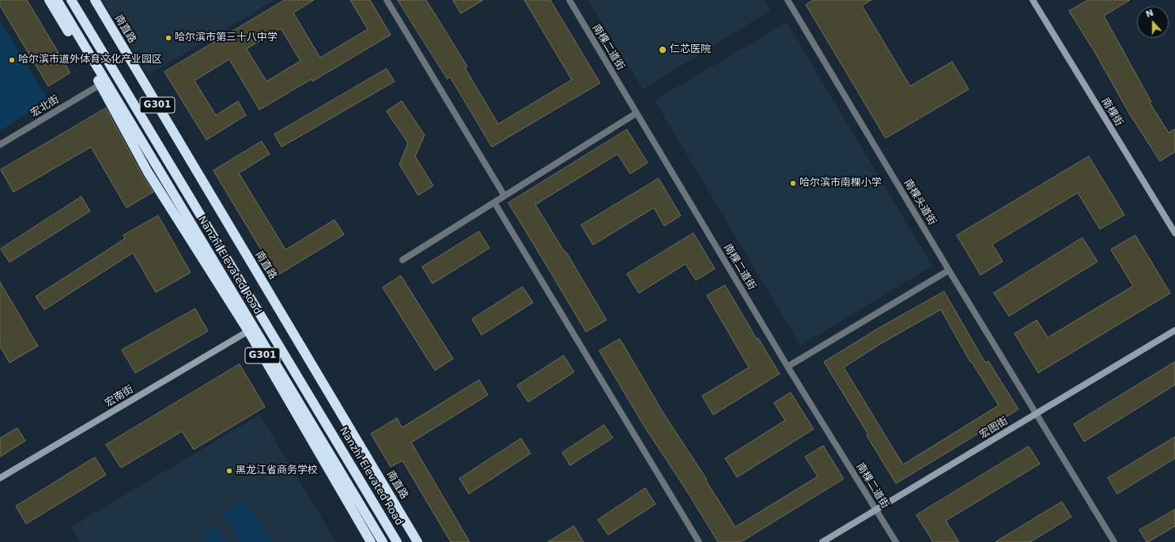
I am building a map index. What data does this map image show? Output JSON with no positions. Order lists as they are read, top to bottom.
{
  "streets": {
    "highway": ["南直路", "G301", "Nanzhi Elevated Road"],
    "street": [
      "南棵二道街",
      "宏北街",
      "南棵街",
      "南棵头道街",
      "宏南街",
      "宏图街"
    ]
  },
  "crossings": [
    ["南棵二道街", "宏图街"],
    ["G301", "宏北街"],
    ["G301", "宏南街"],
    ["南棵头道街", "宏图街"]
  ],
  "places": [
    "哈尔滨市第三十八中学",
    "仁芯医院",
    "哈尔滨市道外体育文化产业园区",
    "哈尔滨市南棵小学",
    "黑龙江省商务学校"
  ],
  "north": "top"
}
